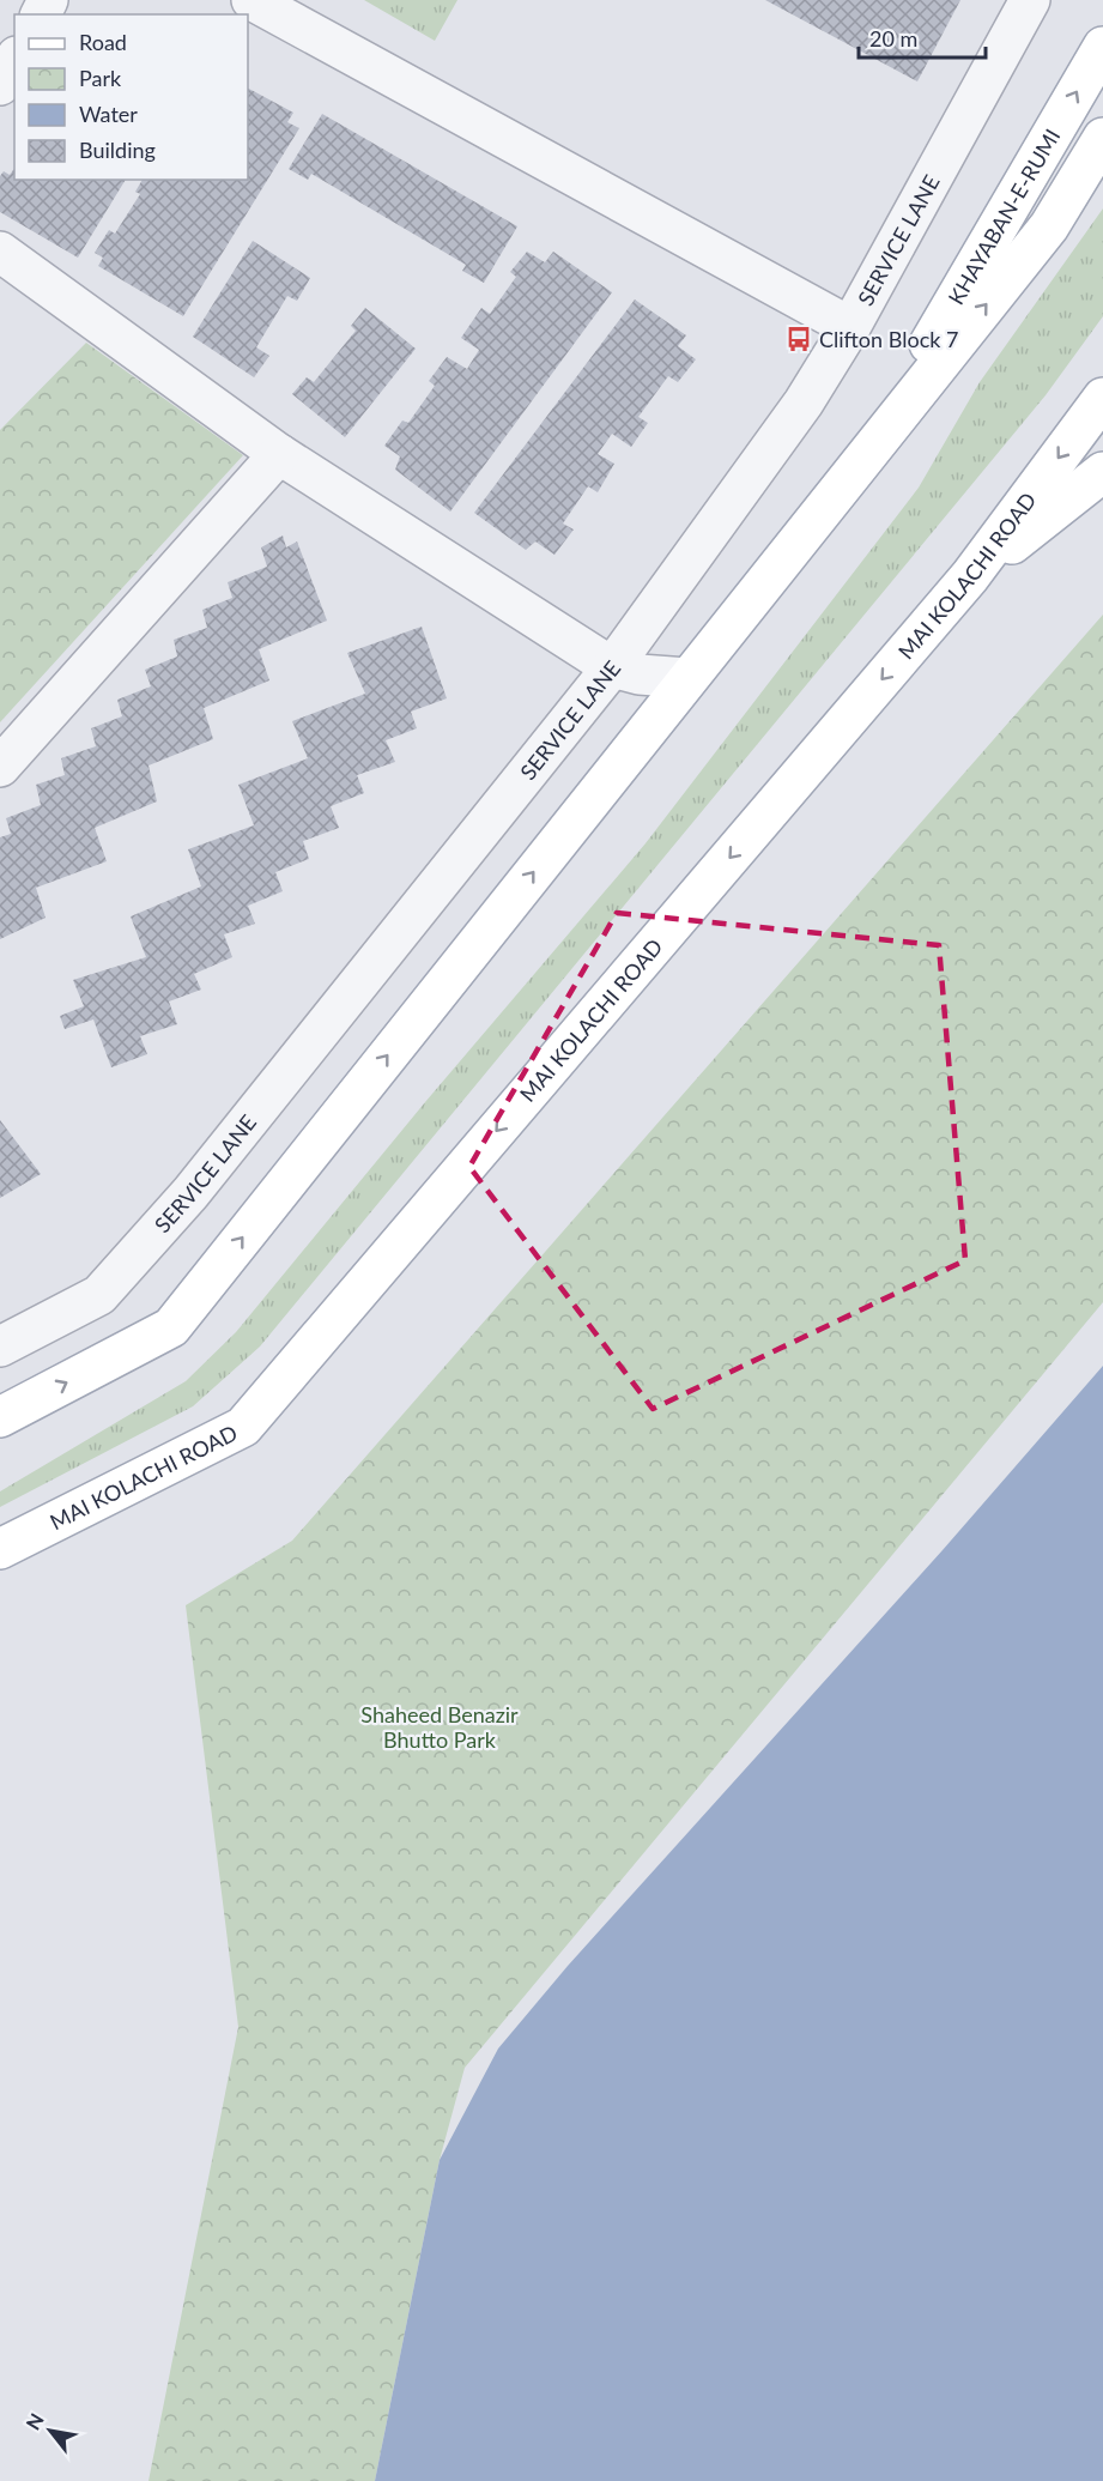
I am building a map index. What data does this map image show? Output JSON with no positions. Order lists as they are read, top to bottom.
{
  "streets": {
    "main road": ["KHAYABAN-E-RUMI", "MAI KOLACHI ROAD"],
    "street": ["SERVICE LANE"]
  },
  "parks": ["Shaheed Benazir Bhutto Park"],
  "places": {
    "bus stop": ["Clifton Block 7"]
  },
  "legend": [
    "Road",
    "Park",
    "Water",
    "Building"
  ],
  "scale_bar": "20 m",
  "north": "top left"
}
